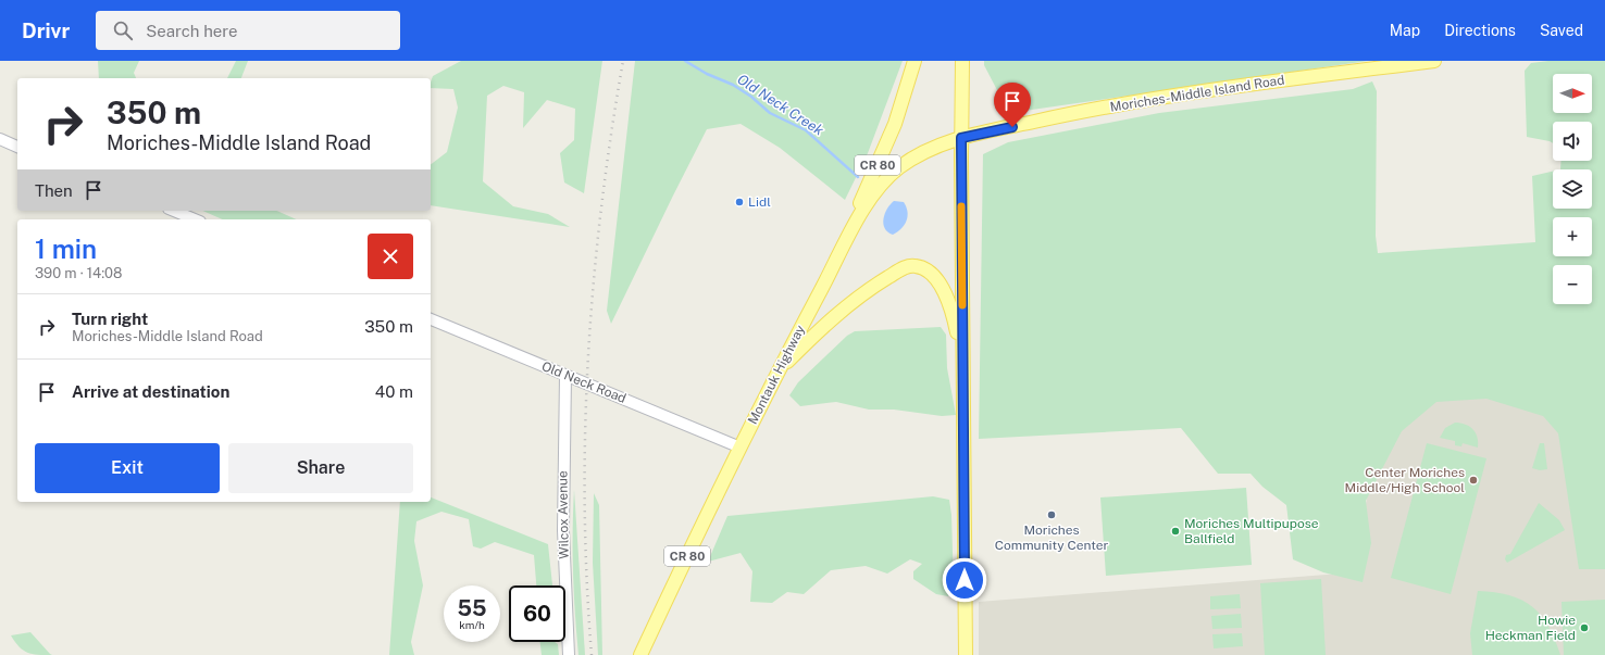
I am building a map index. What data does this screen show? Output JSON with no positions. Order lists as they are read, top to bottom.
{
  "streets": {
    "main road": ["Moriches-Middle Island Road", "CR 80", "Montauk Highway"],
    "street": ["Old Neck Road", "Wilcox Avenue"]
  },
  "crossings": [
    ["Moriches-Middle Island Road", "Montauk Highway"],
    ["CR 80", "Montauk Highway"],
    ["Montauk Highway", "Old Neck Road"],
    ["Old Neck Road", "Wilcox Avenue"]
  ],
  "water": ["Old Neck Creek"],
  "places": [
    "Lidl",
    "Center Moriches Middle/High School",
    "Moriches Community Center",
    "Moriches Multipupose Ballfield",
    "Howie Heckman Field"
  ],
  "north": "right",
  "page": {
    "header": "Drivr",
    "search": "Search here",
    "nav": ["Map", "Directions", "Saved"],
    "map_buttons": ["+", "−"],
    "turn": ["350 m", "Moriches-Middle Island Road"],
    "then": "Then",
    "heading": ["1 min", "390 m · 14:08"],
    "list": [
      {
        "name": "Turn right",
        "note": "Moriches-Middle Island Road",
        "value": "350 m"
      },
      {
        "name": "Arrive at destination",
        "value": "40 m"
      }
    ],
    "buttons": ["Exit", "Share"],
    "speed": "55 km/h",
    "limit": "60"
  }
}
